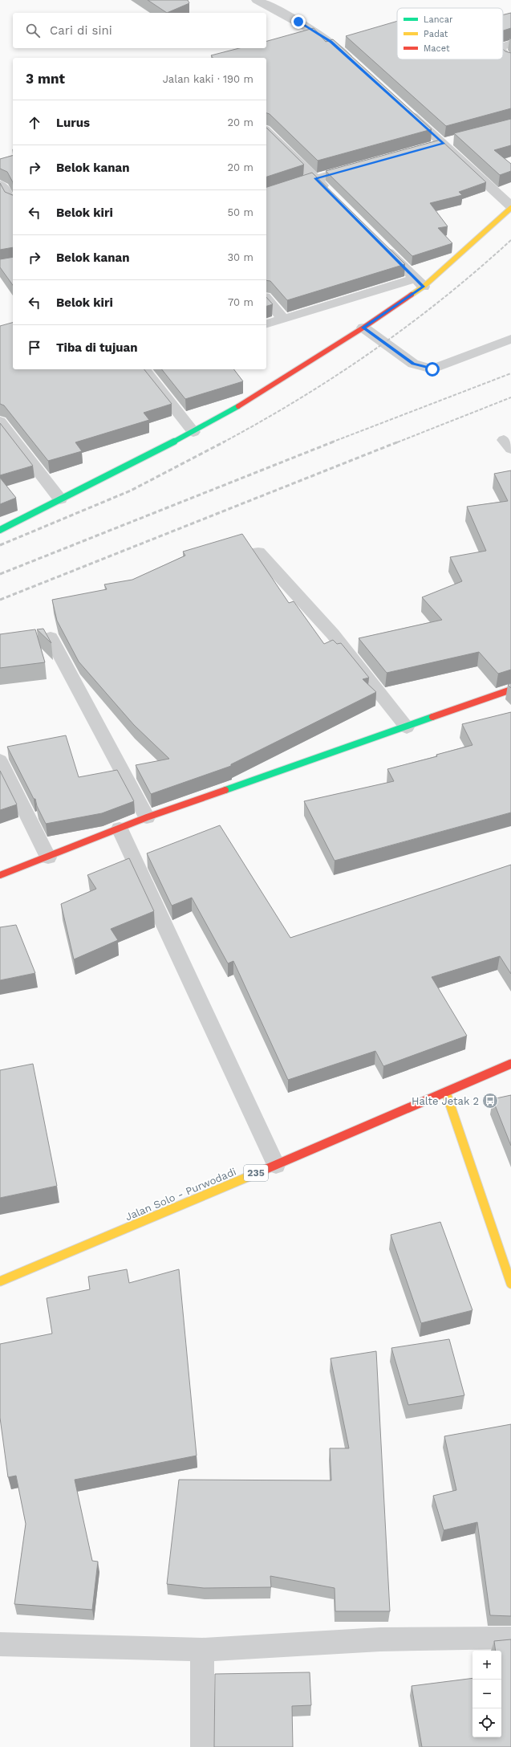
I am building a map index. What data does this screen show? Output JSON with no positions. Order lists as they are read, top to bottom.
{
  "streets": {
    "street": ["235", "Jalan Solo - Purwodadi"]
  },
  "places": {
    "bus stop": ["Halte Jetak 2"]
  },
  "legend": ["Lancar", "Padat", "Macet"],
  "page": {
    "search": "Cari di sini",
    "heading": ["3 mnt", "Jalan kaki · 190 m"],
    "list": [
      ["Lurus", "20 m"],
      ["Belok kanan", "20 m"],
      ["Belok kiri", "50 m"],
      ["Belok kanan", "30 m"],
      ["Belok kiri", "70 m"],
      "Tiba di tujuan"
    ],
    "map_buttons": ["+", "−"]
  }
}
